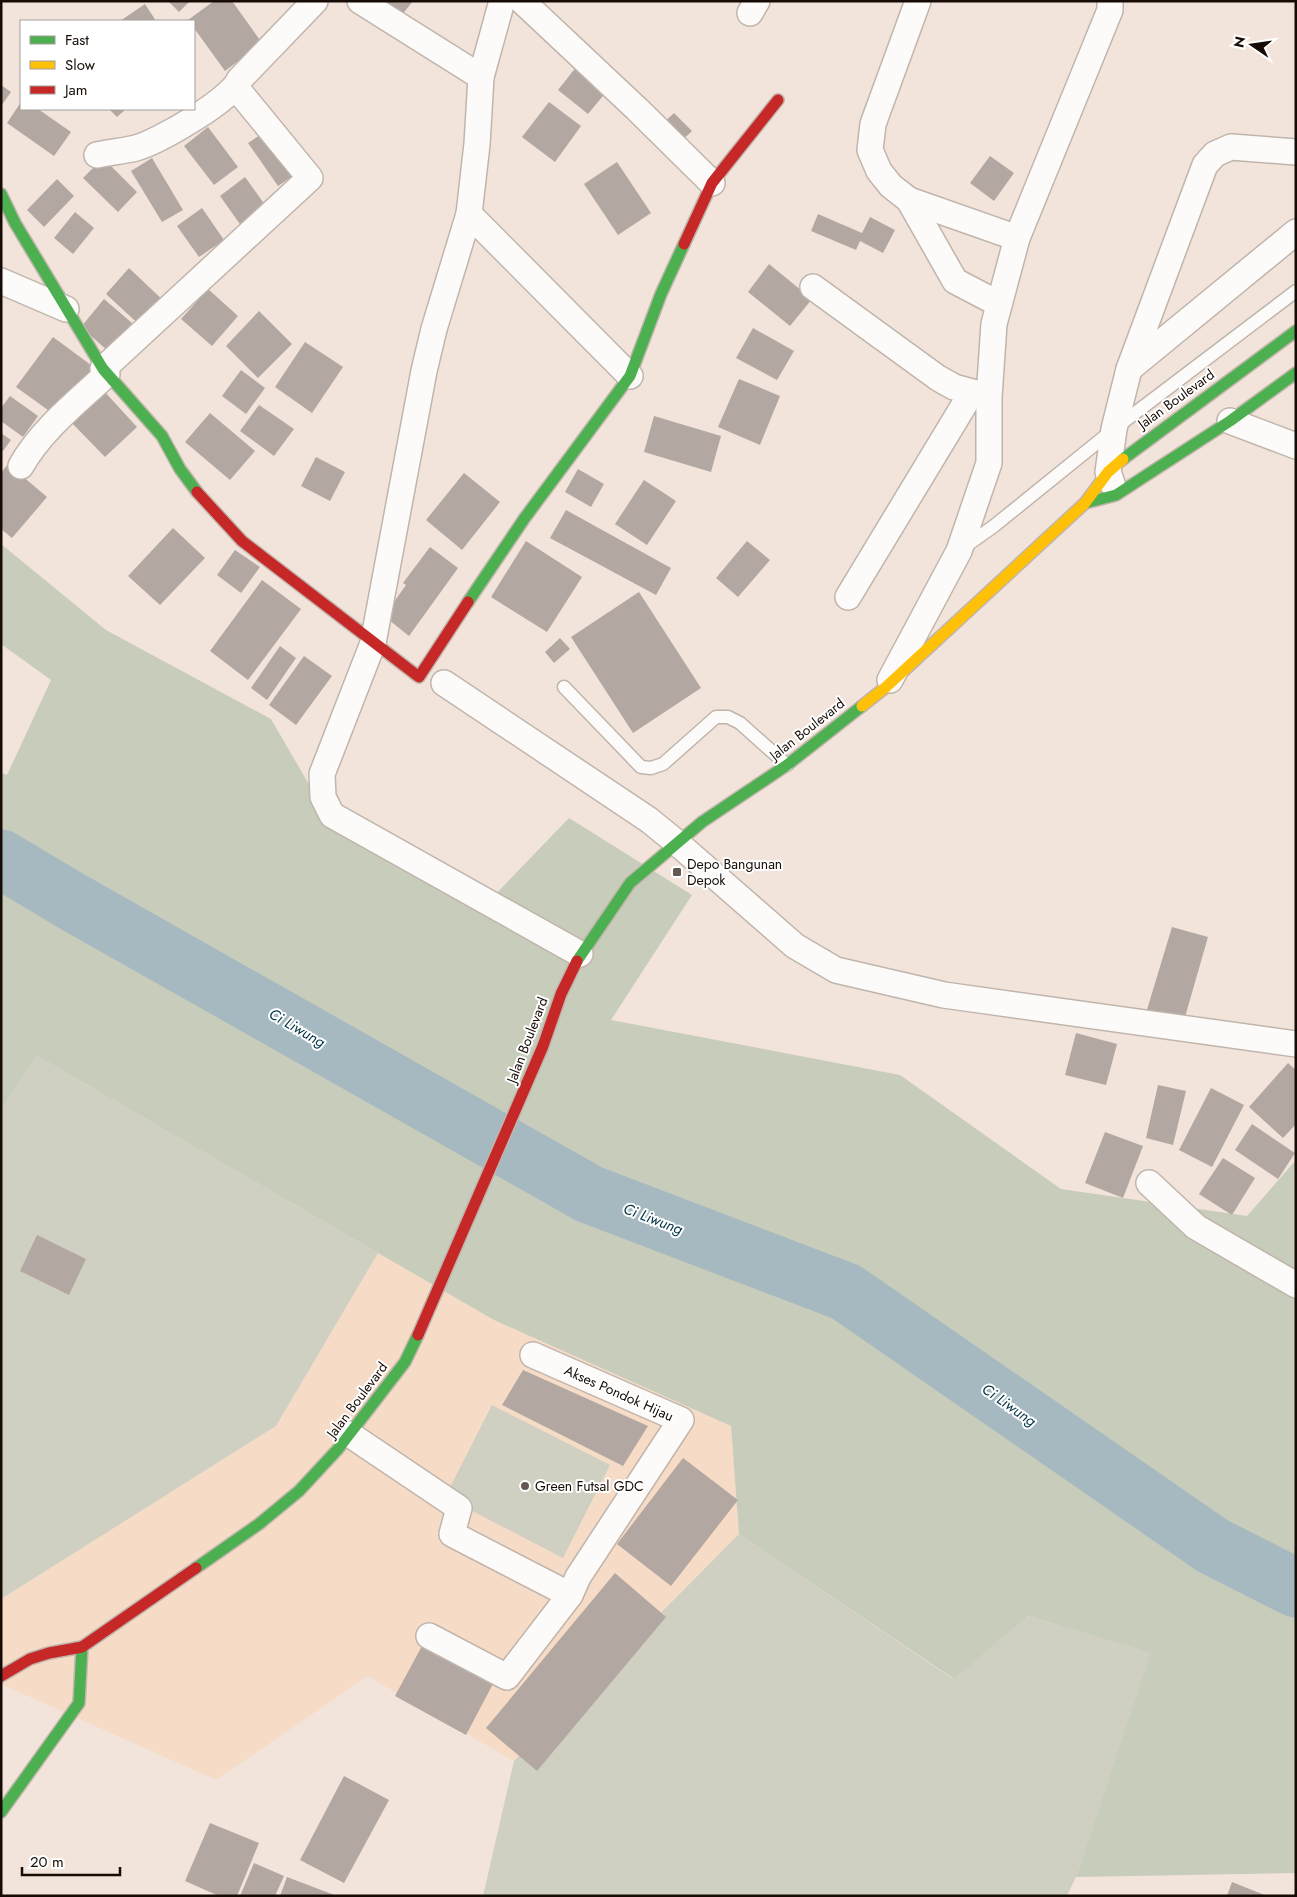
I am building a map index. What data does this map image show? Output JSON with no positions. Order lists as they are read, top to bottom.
{
  "streets": {
    "main road": ["Jalan Boulevard"],
    "street": ["Akses Pondok Hijau"]
  },
  "water": ["Ci Liwung"],
  "places": {
    "transit": ["Depo Bangunan Depok"],
    "other": ["Green Futsal GDC"]
  },
  "legend": ["Fast", "Slow", "Jam"],
  "scale_bar": "20 m",
  "north": "left"
}
